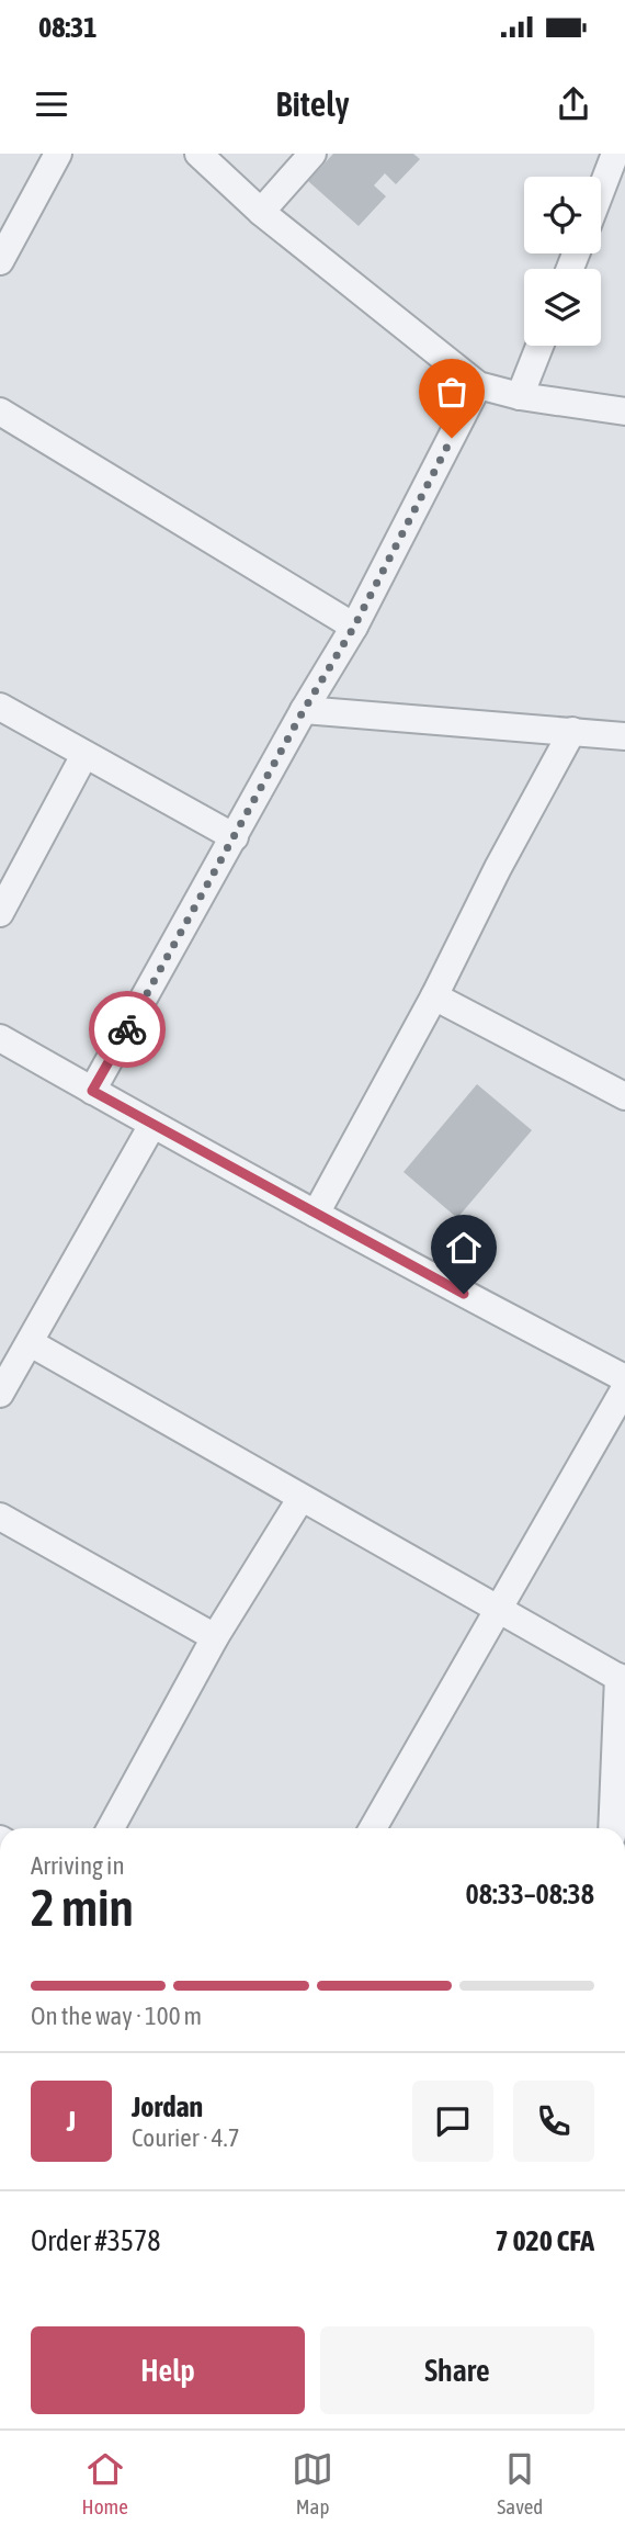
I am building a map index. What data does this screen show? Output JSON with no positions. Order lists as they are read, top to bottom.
{
  "page": {
    "status": "08:31",
    "header": "Bitely",
    "heading": ["2 min", "Arriving in", "08:33–08:38"],
    "panel": [
      "Jordan",
      "Courier · 4.7",
      "Order #3578",
      "7 020 CFA"
    ],
    "bar": "On the way · 100 m",
    "round": "J",
    "buttons": ["Help", "Share"],
    "tabs": ["Home", "Map", "Saved"]
  }
}
